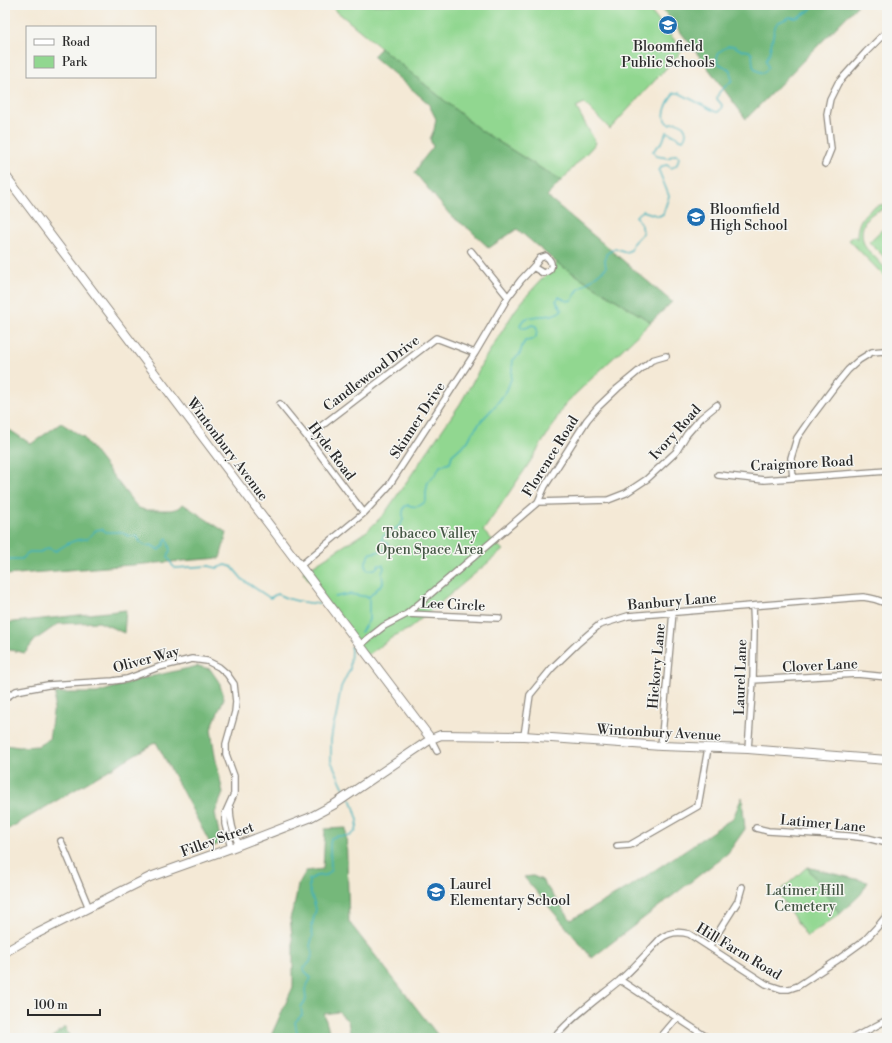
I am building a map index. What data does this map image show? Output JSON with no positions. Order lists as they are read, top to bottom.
{
  "streets": {
    "street": [
      "Candlewood Drive",
      "Skinner Drive",
      "Ivory Road",
      "Wintonbury Avenue",
      "Hyde Road",
      "Florence Road",
      "Craigmore Road",
      "Banbury Lane",
      "Lee Circle",
      "Oliver Way",
      "Clover Lane",
      "Hickory Lane",
      "Laurel Lane",
      "Latimer Lane",
      "Filley Street",
      "Hill Farm Road"
    ]
  },
  "crossings": [
    ["Candlewood Drive", "Skinner Drive"],
    ["Candlewood Drive", "Hyde Road"],
    ["Skinner Drive", "Wintonbury Avenue"],
    ["Skinner Drive", "Hyde Road"],
    ["Ivory Road", "Florence Road"],
    ["Wintonbury Avenue", "Florence Road"],
    ["Wintonbury Avenue", "Banbury Lane"],
    ["Wintonbury Avenue", "Hickory Lane"],
    ["Wintonbury Avenue", "Laurel Lane"],
    ["Wintonbury Avenue", "Filley Street"],
    ["Florence Road", "Lee Circle"],
    ["Banbury Lane", "Hickory Lane"],
    ["Banbury Lane", "Laurel Lane"],
    ["Oliver Way", "Filley Street"],
    ["Clover Lane", "Laurel Lane"]
  ],
  "parks": ["Tobacco Valley Open Space Area", "Latimer Hill Cemetery"],
  "places": {
    "school or university": ["Bloomfield Public Schools", "Bloomfield High School", "Laurel Elementary School"]
  },
  "legend": ["Road", "Park"],
  "scale_bar": "100 m"
}
